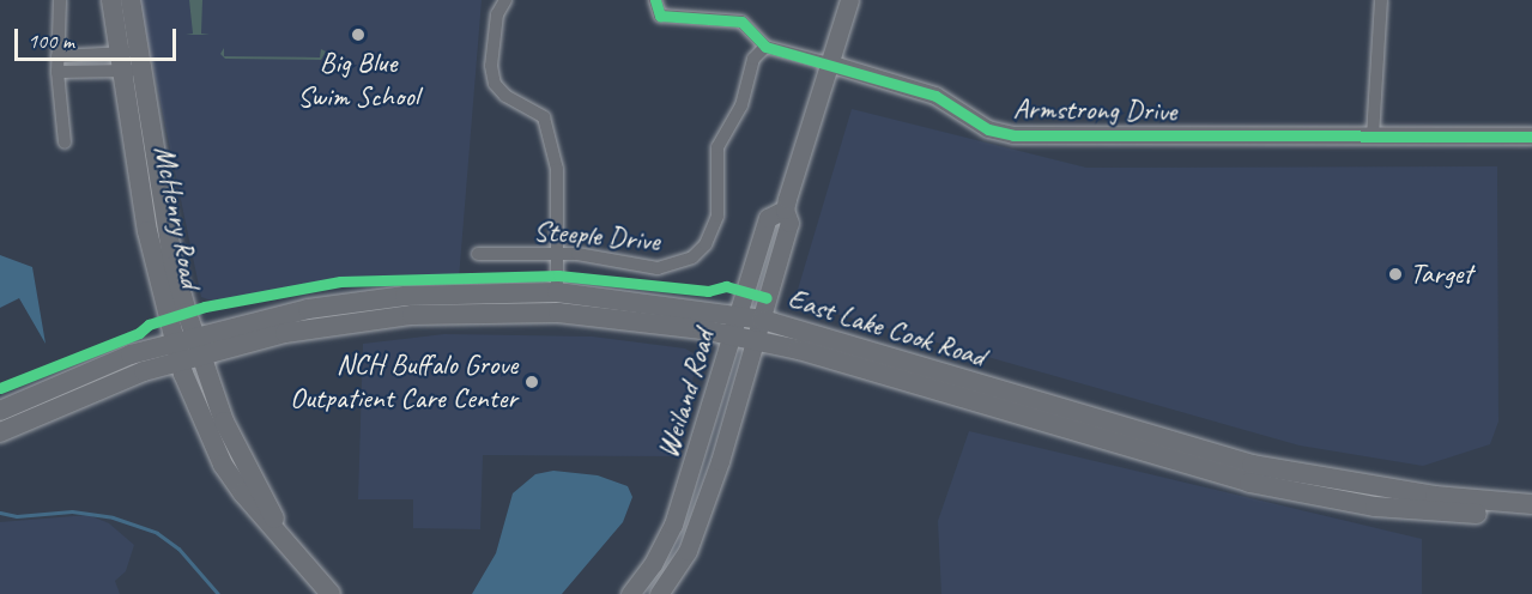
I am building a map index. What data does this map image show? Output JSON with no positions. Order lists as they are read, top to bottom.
{
  "streets": {
    "main road": ["McHenry Road", "East Lake Cook Road", "Weiland Road"],
    "street": ["Armstrong Drive", "Steeple Drive"]
  },
  "crossings": [
    ["Armstrong Drive", "Steeple Drive"],
    ["Armstrong Drive", "Weiland Road"],
    ["McHenry Road", "East Lake Cook Road"],
    ["East Lake Cook Road", "Weiland Road"]
  ],
  "places": ["Big Blue Swim School", "Target", "NCH Buffalo Grove Outpatient Care Center"],
  "scale_bar": "100 m"
}
